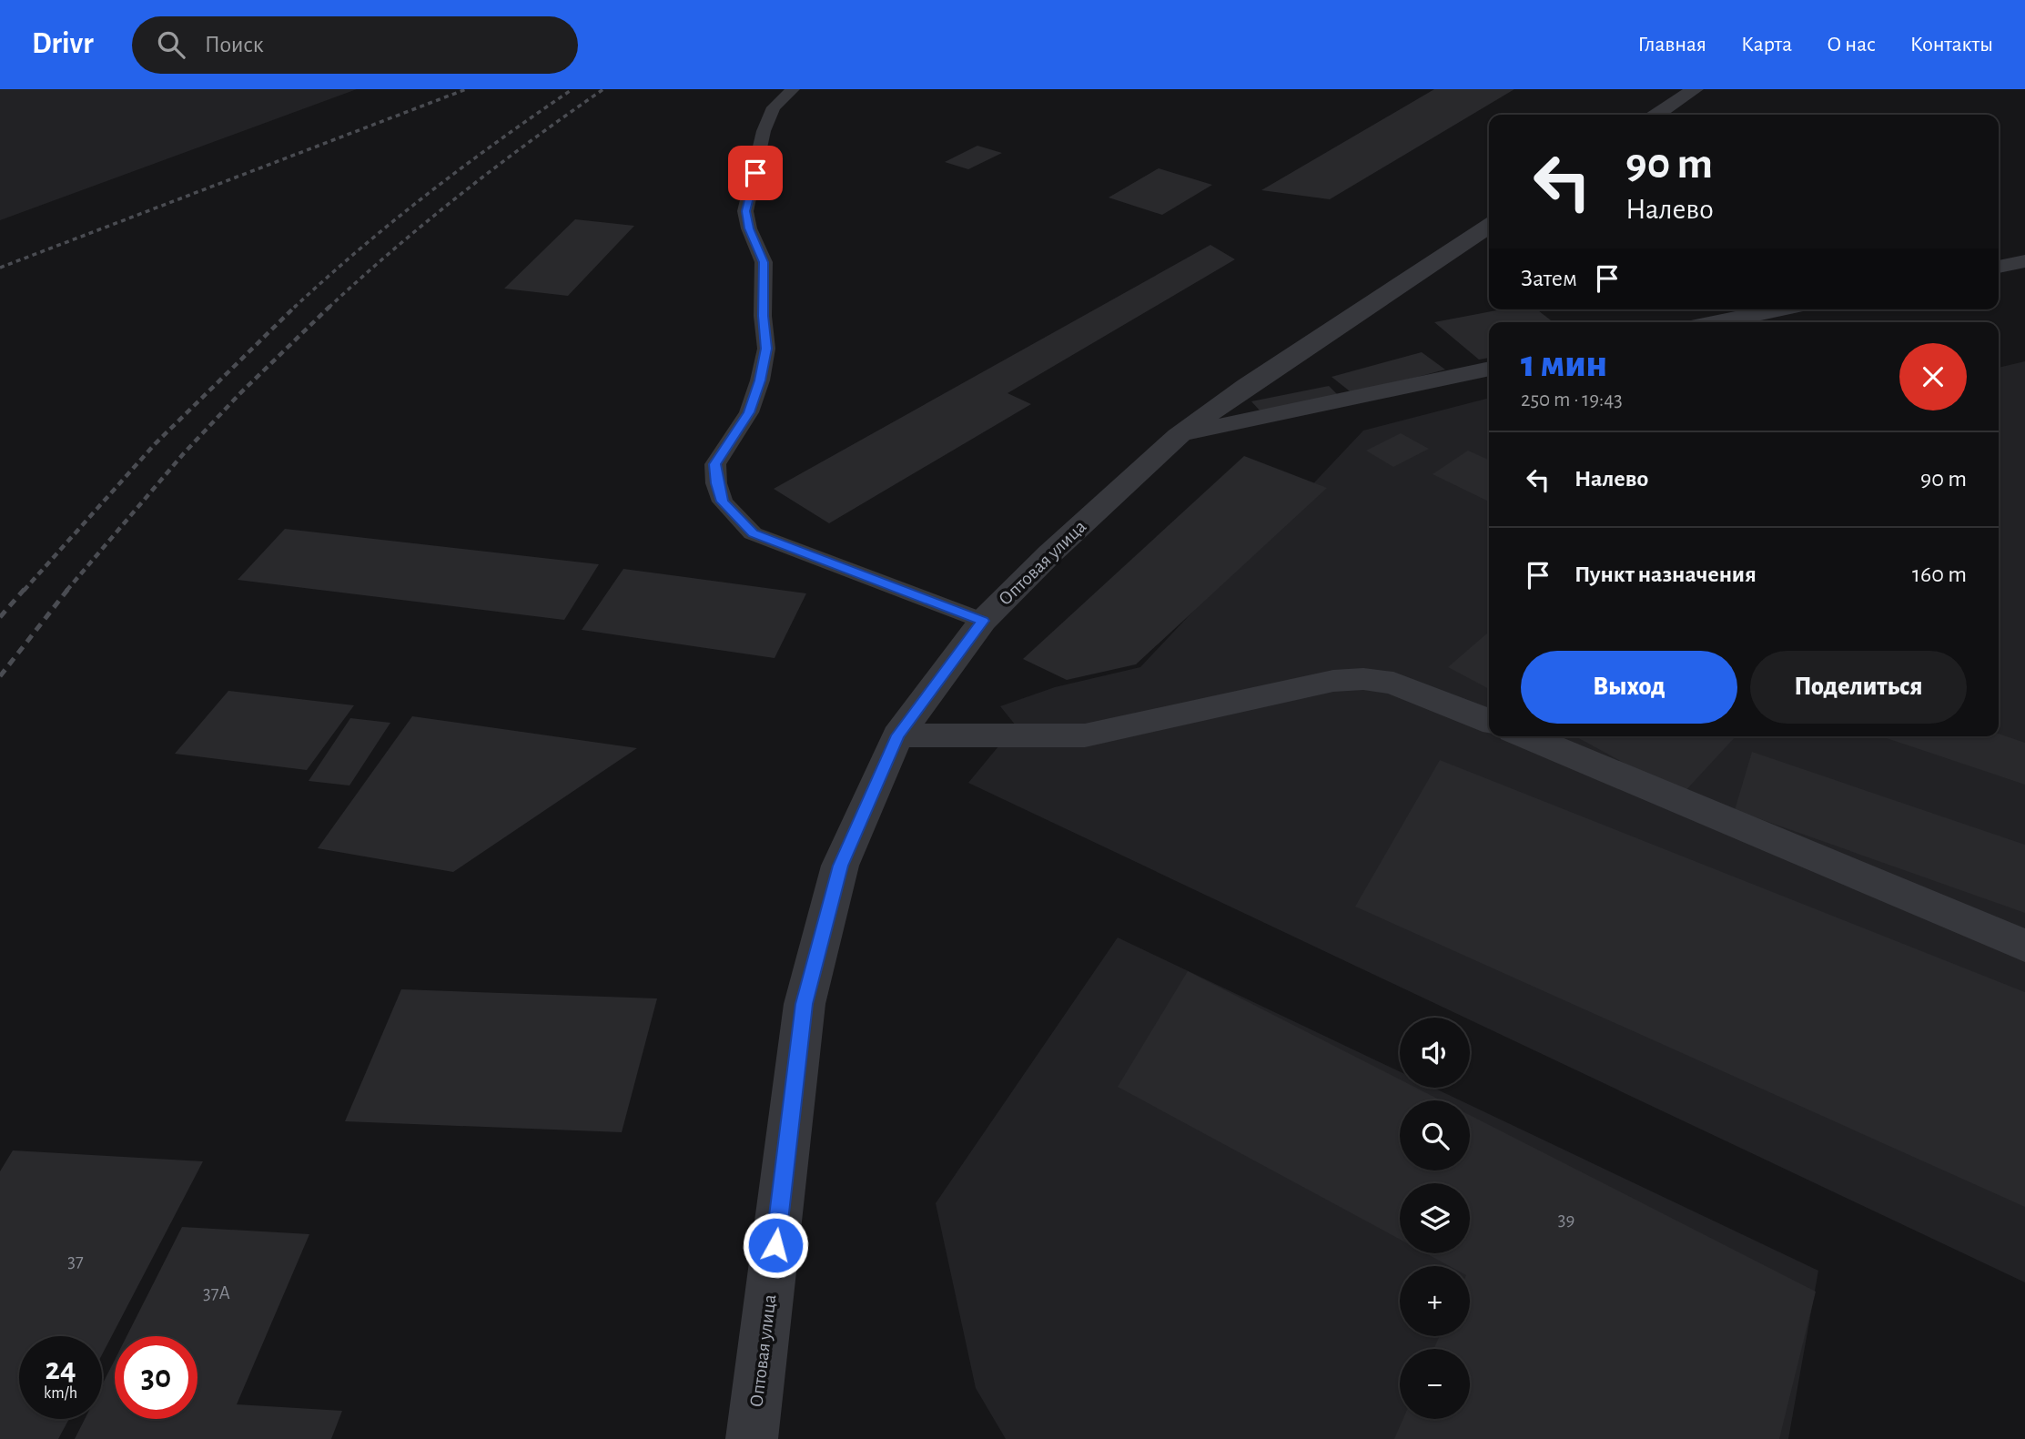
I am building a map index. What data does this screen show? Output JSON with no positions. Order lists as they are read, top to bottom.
{
  "streets": {
    "street": ["Оптовая улица"]
  },
  "house_numbers": ["39", "37", "37А"],
  "page": {
    "header": "Drivr",
    "search": "Поиск",
    "nav": [
      "Главная",
      "Карта",
      "О нас",
      "Контакты"
    ],
    "turn": ["90 m", "Налево"],
    "then": "Затем",
    "heading": ["1 мин", "250 m · 19:43"],
    "list": [
      {
        "name": "Налево",
        "value": "90 m"
      },
      {
        "name": "Пункт назначения",
        "value": "160 m"
      }
    ],
    "buttons": ["Выход", "Поделиться"],
    "map_buttons": ["+", "−"],
    "speed": "24 km/h",
    "limit": "30"
  }
}
